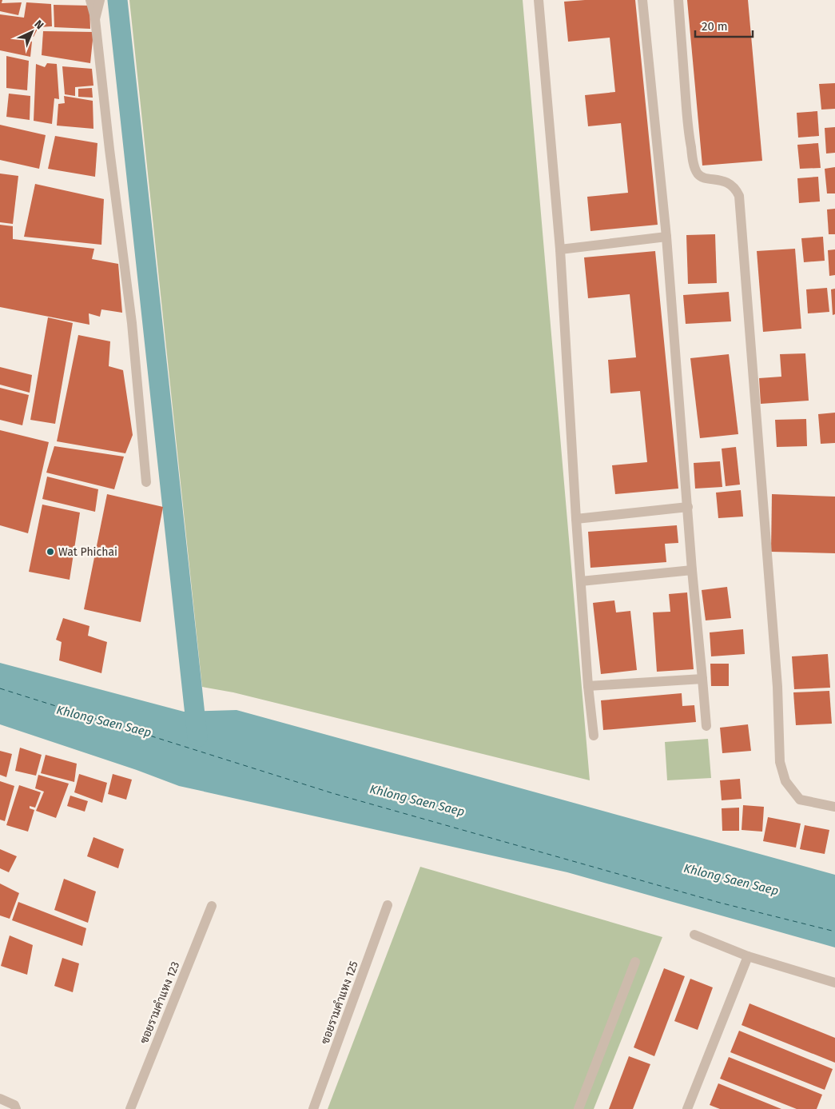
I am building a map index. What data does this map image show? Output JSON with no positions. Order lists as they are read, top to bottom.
{
  "streets": {
    "street": ["ซอยรามคำแหง 123", "ซอยรามคำแหง 125"]
  },
  "water": ["Khlong Saen Saep"],
  "places": ["Wat Phichai"],
  "scale_bar": "20 m",
  "north": "top right"
}
